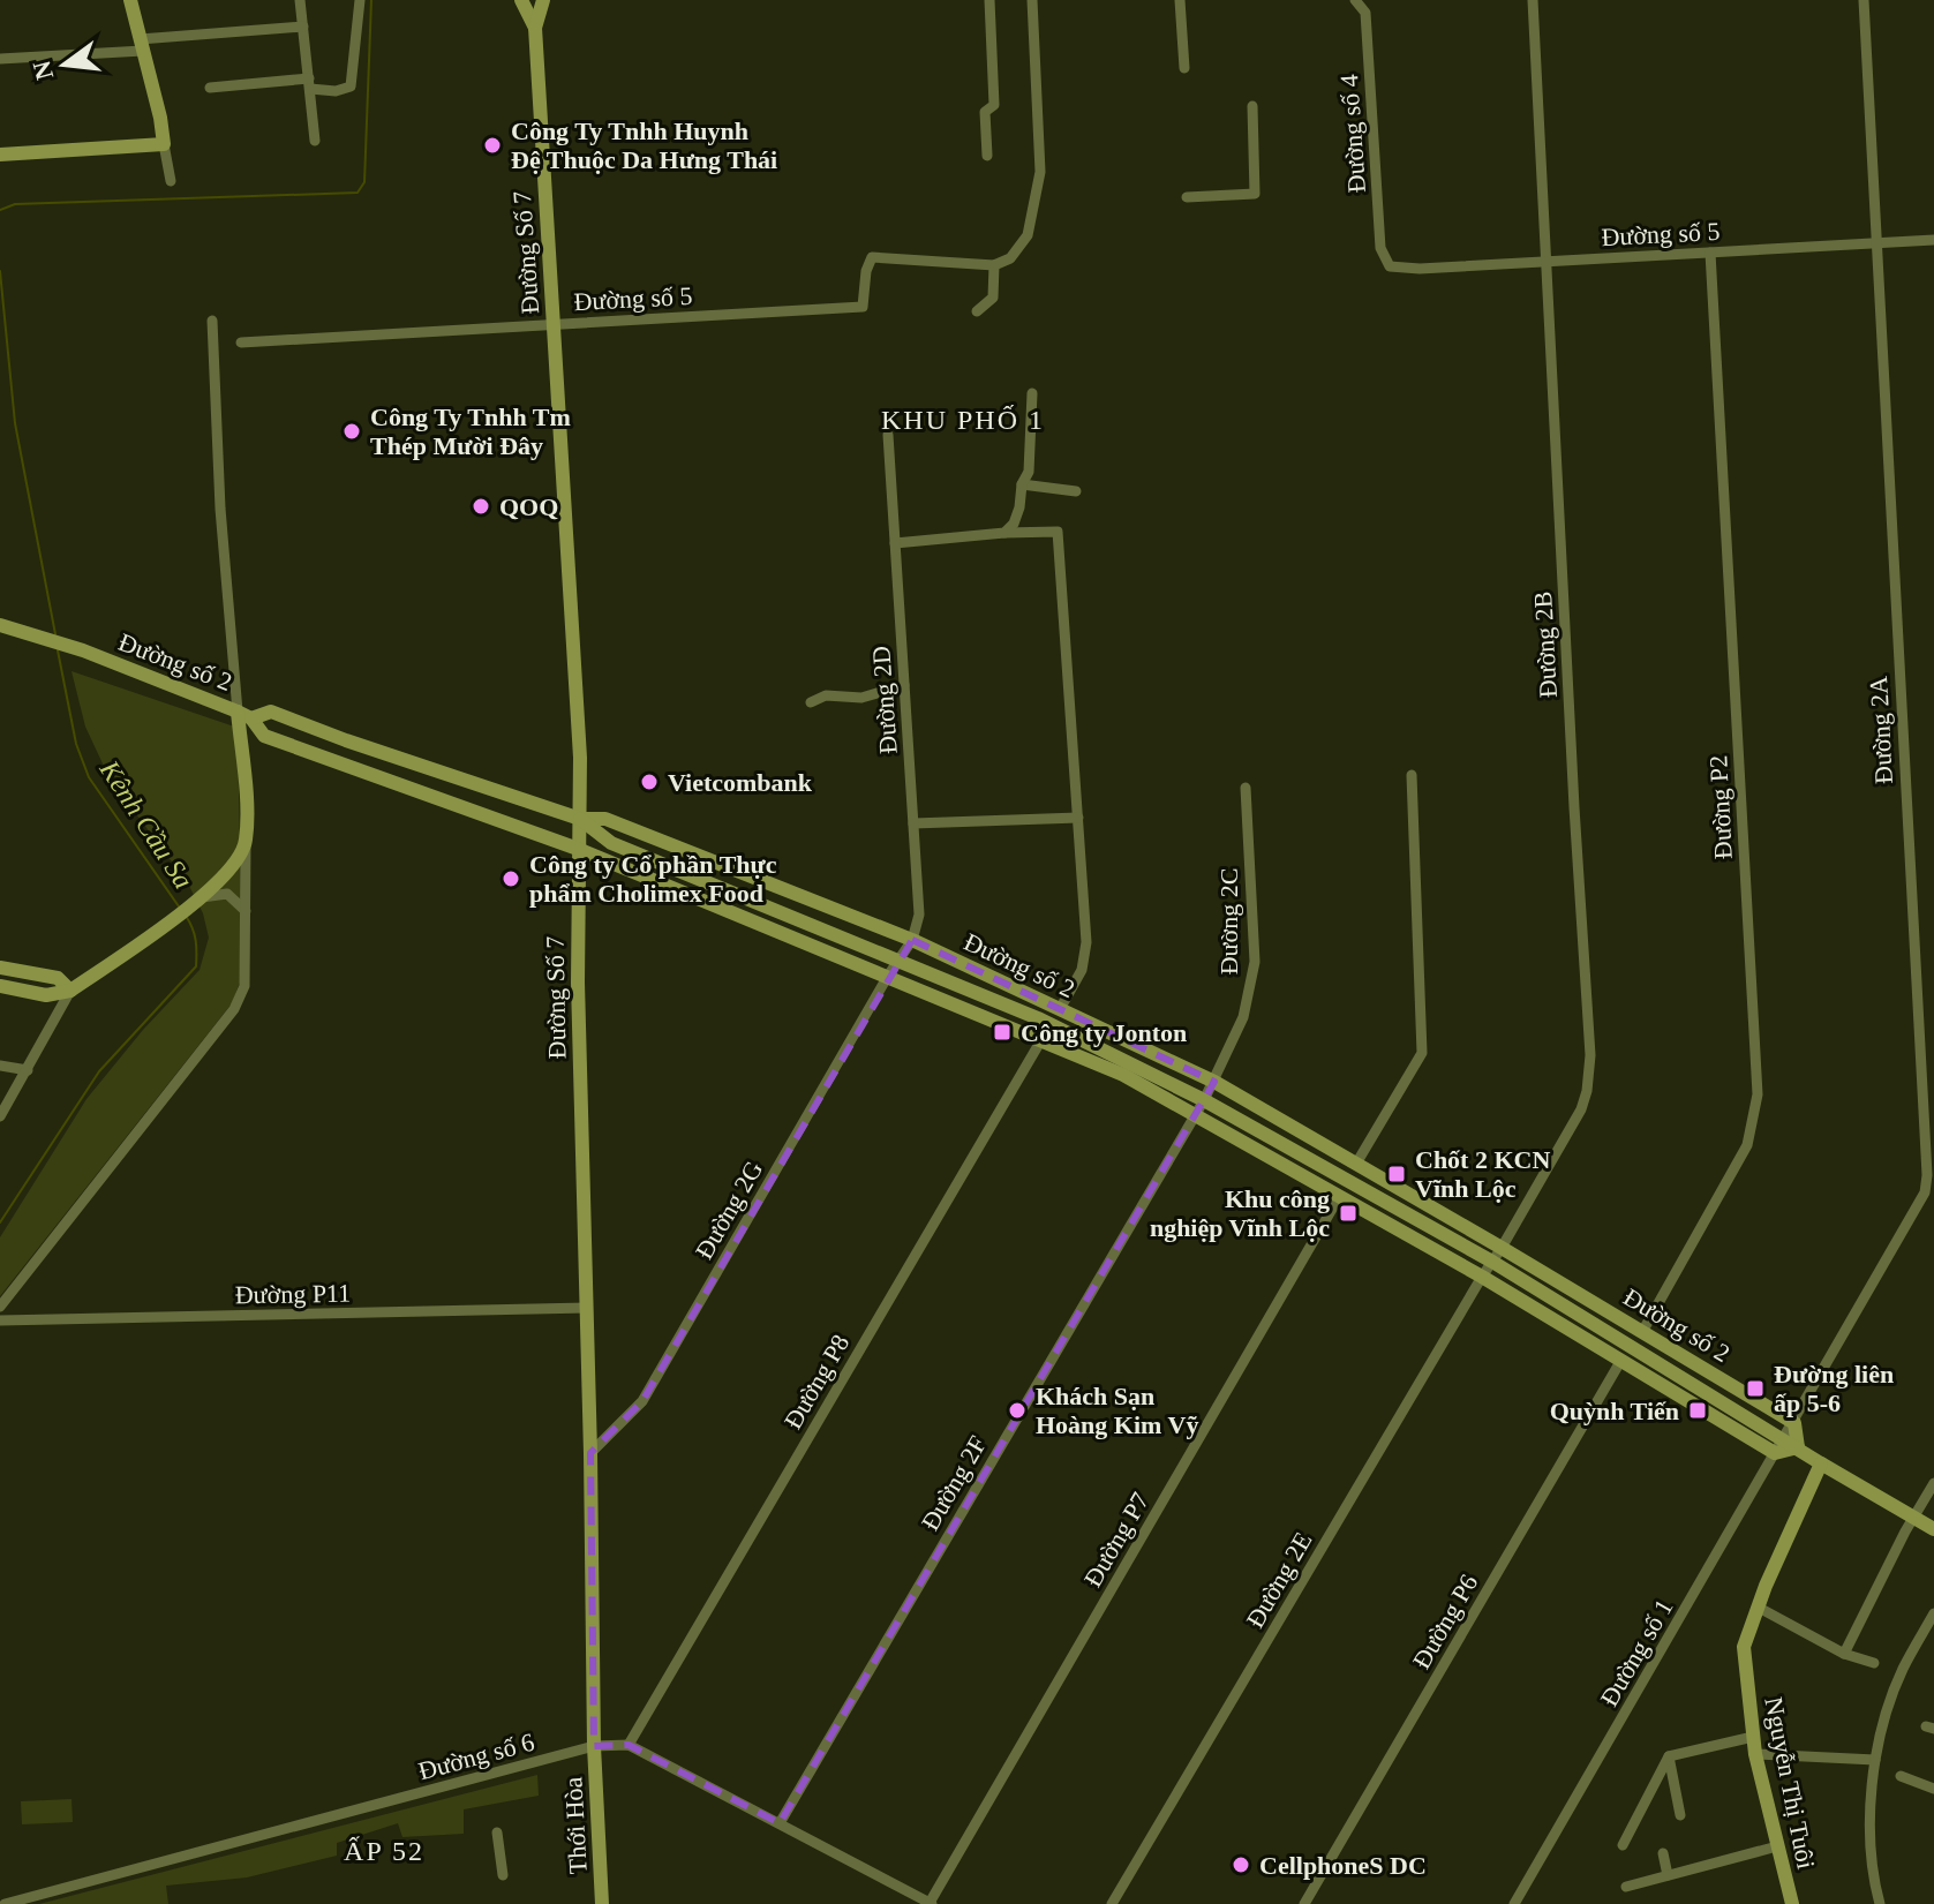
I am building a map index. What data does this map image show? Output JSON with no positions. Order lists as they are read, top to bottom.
{
  "streets": {
    "main road": [
      "Đường Số 7",
      "Đường số 2",
      "Nguyễn Thị Tuôi",
      "Thới Hòa"
    ],
    "street": [
      "Đường số 4",
      "Đường số 5",
      "Đường 2B",
      "Đường 2D",
      "Đường 2A",
      "Đường P2",
      "Đường 2C",
      "Đường 2G",
      "Đường P11",
      "Đường P8",
      "Đường 2F",
      "Đường P7",
      "Đường 2E",
      "Đường P6",
      "Đường số 1",
      "Đường số 6"
    ]
  },
  "crossings": [
    ["Đường số 4", "Đường số 5"],
    ["Đường số 5", "Đường Số 7"],
    ["Đường số 5", "Đường 2B"],
    ["Đường số 5", "Đường 2A"],
    ["Đường số 5", "Đường P2"],
    ["Đường Số 7", "Đường số 2"],
    ["Đường Số 7", "Đường 2G"],
    ["Đường Số 7", "Đường P11"],
    ["Đường Số 7", "Đường số 6"],
    ["Đường Số 7", "Thới Hòa"],
    ["Đường 2B", "Đường số 2"],
    ["Đường 2B", "Đường 2E"],
    ["Đường số 2", "Đường 2D"],
    ["Đường số 2", "Đường 2A"],
    ["Đường số 2", "Đường P2"],
    ["Đường số 2", "Đường 2C"],
    ["Đường số 2", "Đường 2G"],
    ["Đường số 2", "Đường P8"],
    ["Đường số 2", "Đường 2F"],
    ["Đường số 2", "Đường P7"],
    ["Đường số 2", "Đường 2E"],
    ["Đường số 2", "Đường P6"],
    ["Đường số 2", "Đường số 1"],
    ["Đường 2D", "Đường 2G"],
    ["Đường 2A", "Đường số 1"],
    ["Đường 2C", "Đường 2F"],
    ["Đường P8", "Đường số 6"],
    ["Đường 2F", "Đường số 6"],
    ["Đường P7", "Đường số 6"],
    ["Đường số 6", "Thới Hòa"]
  ],
  "districts": ["KHU PHỐ 1", "ẤP 52"],
  "water": ["Kênh Cầu Sa"],
  "places": {
    "other": [
      "Công Ty Tnhh Huynh Đệ Thuộc Da Hưng Thái",
      "Công Ty Tnhh Tm Thép Mười Đây",
      "QOQ",
      "Vietcombank",
      "Công ty Cổ phần Thực phẩm Cholimex Food",
      "Khách Sạn Hoàng Kim Vỹ",
      "CellphoneS DC"
    ],
    "transit": [
      "Công ty Jonton",
      "Chốt 2 KCN Vĩnh Lộc",
      "Khu công nghiệp Vĩnh Lộc",
      "Đường liên ấp 5-6",
      "Quỳnh Tiến"
    ]
  },
  "north": "left"
}
